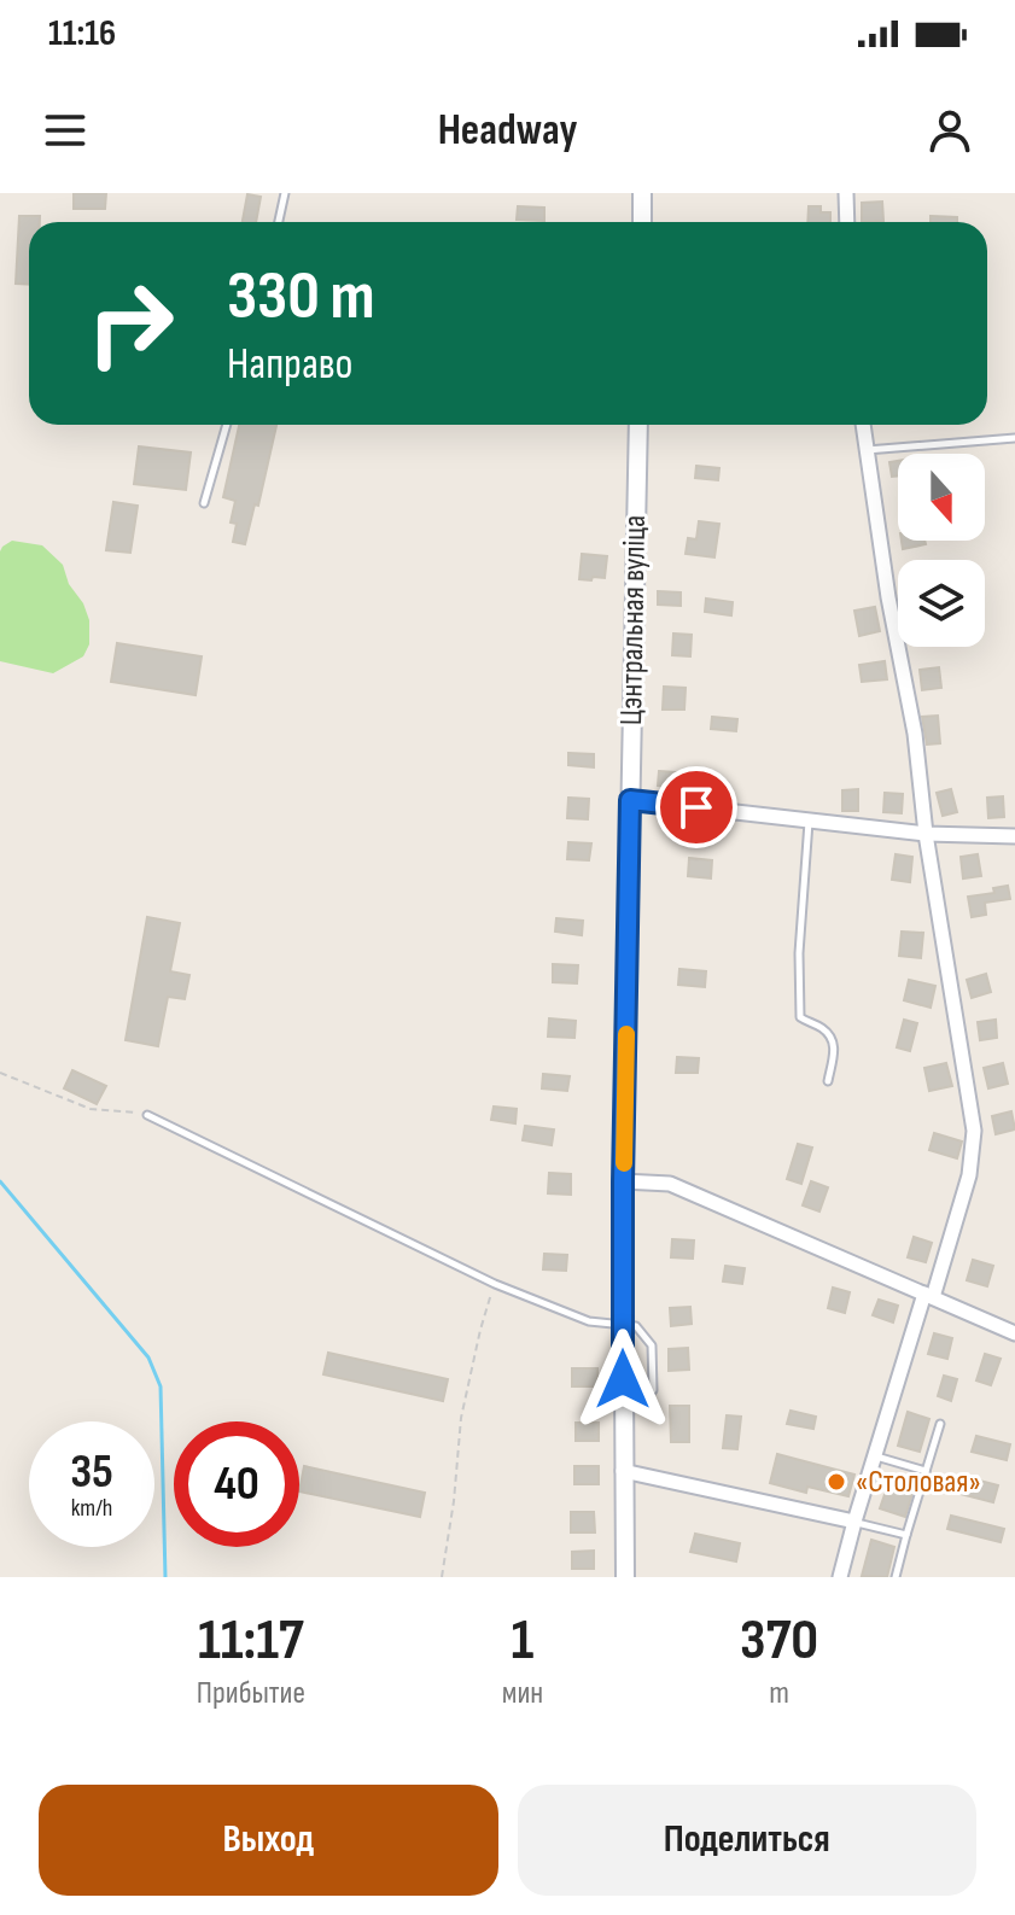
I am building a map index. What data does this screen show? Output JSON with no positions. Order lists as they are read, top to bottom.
{
  "streets": {
    "street": ["Цэнтральная вуліца"]
  },
  "places": ["«Столовая»"],
  "north": "bottom",
  "page": {
    "status": "11:16",
    "header": "Headway",
    "turn": ["330 m", "Направо"],
    "speed": "35 km/h",
    "limit": "40",
    "eta": [
      "11:17",
      "Прибытие",
      "1",
      "мин",
      "370",
      "m"
    ],
    "buttons": ["Выход", "Поделиться"]
  }
}
